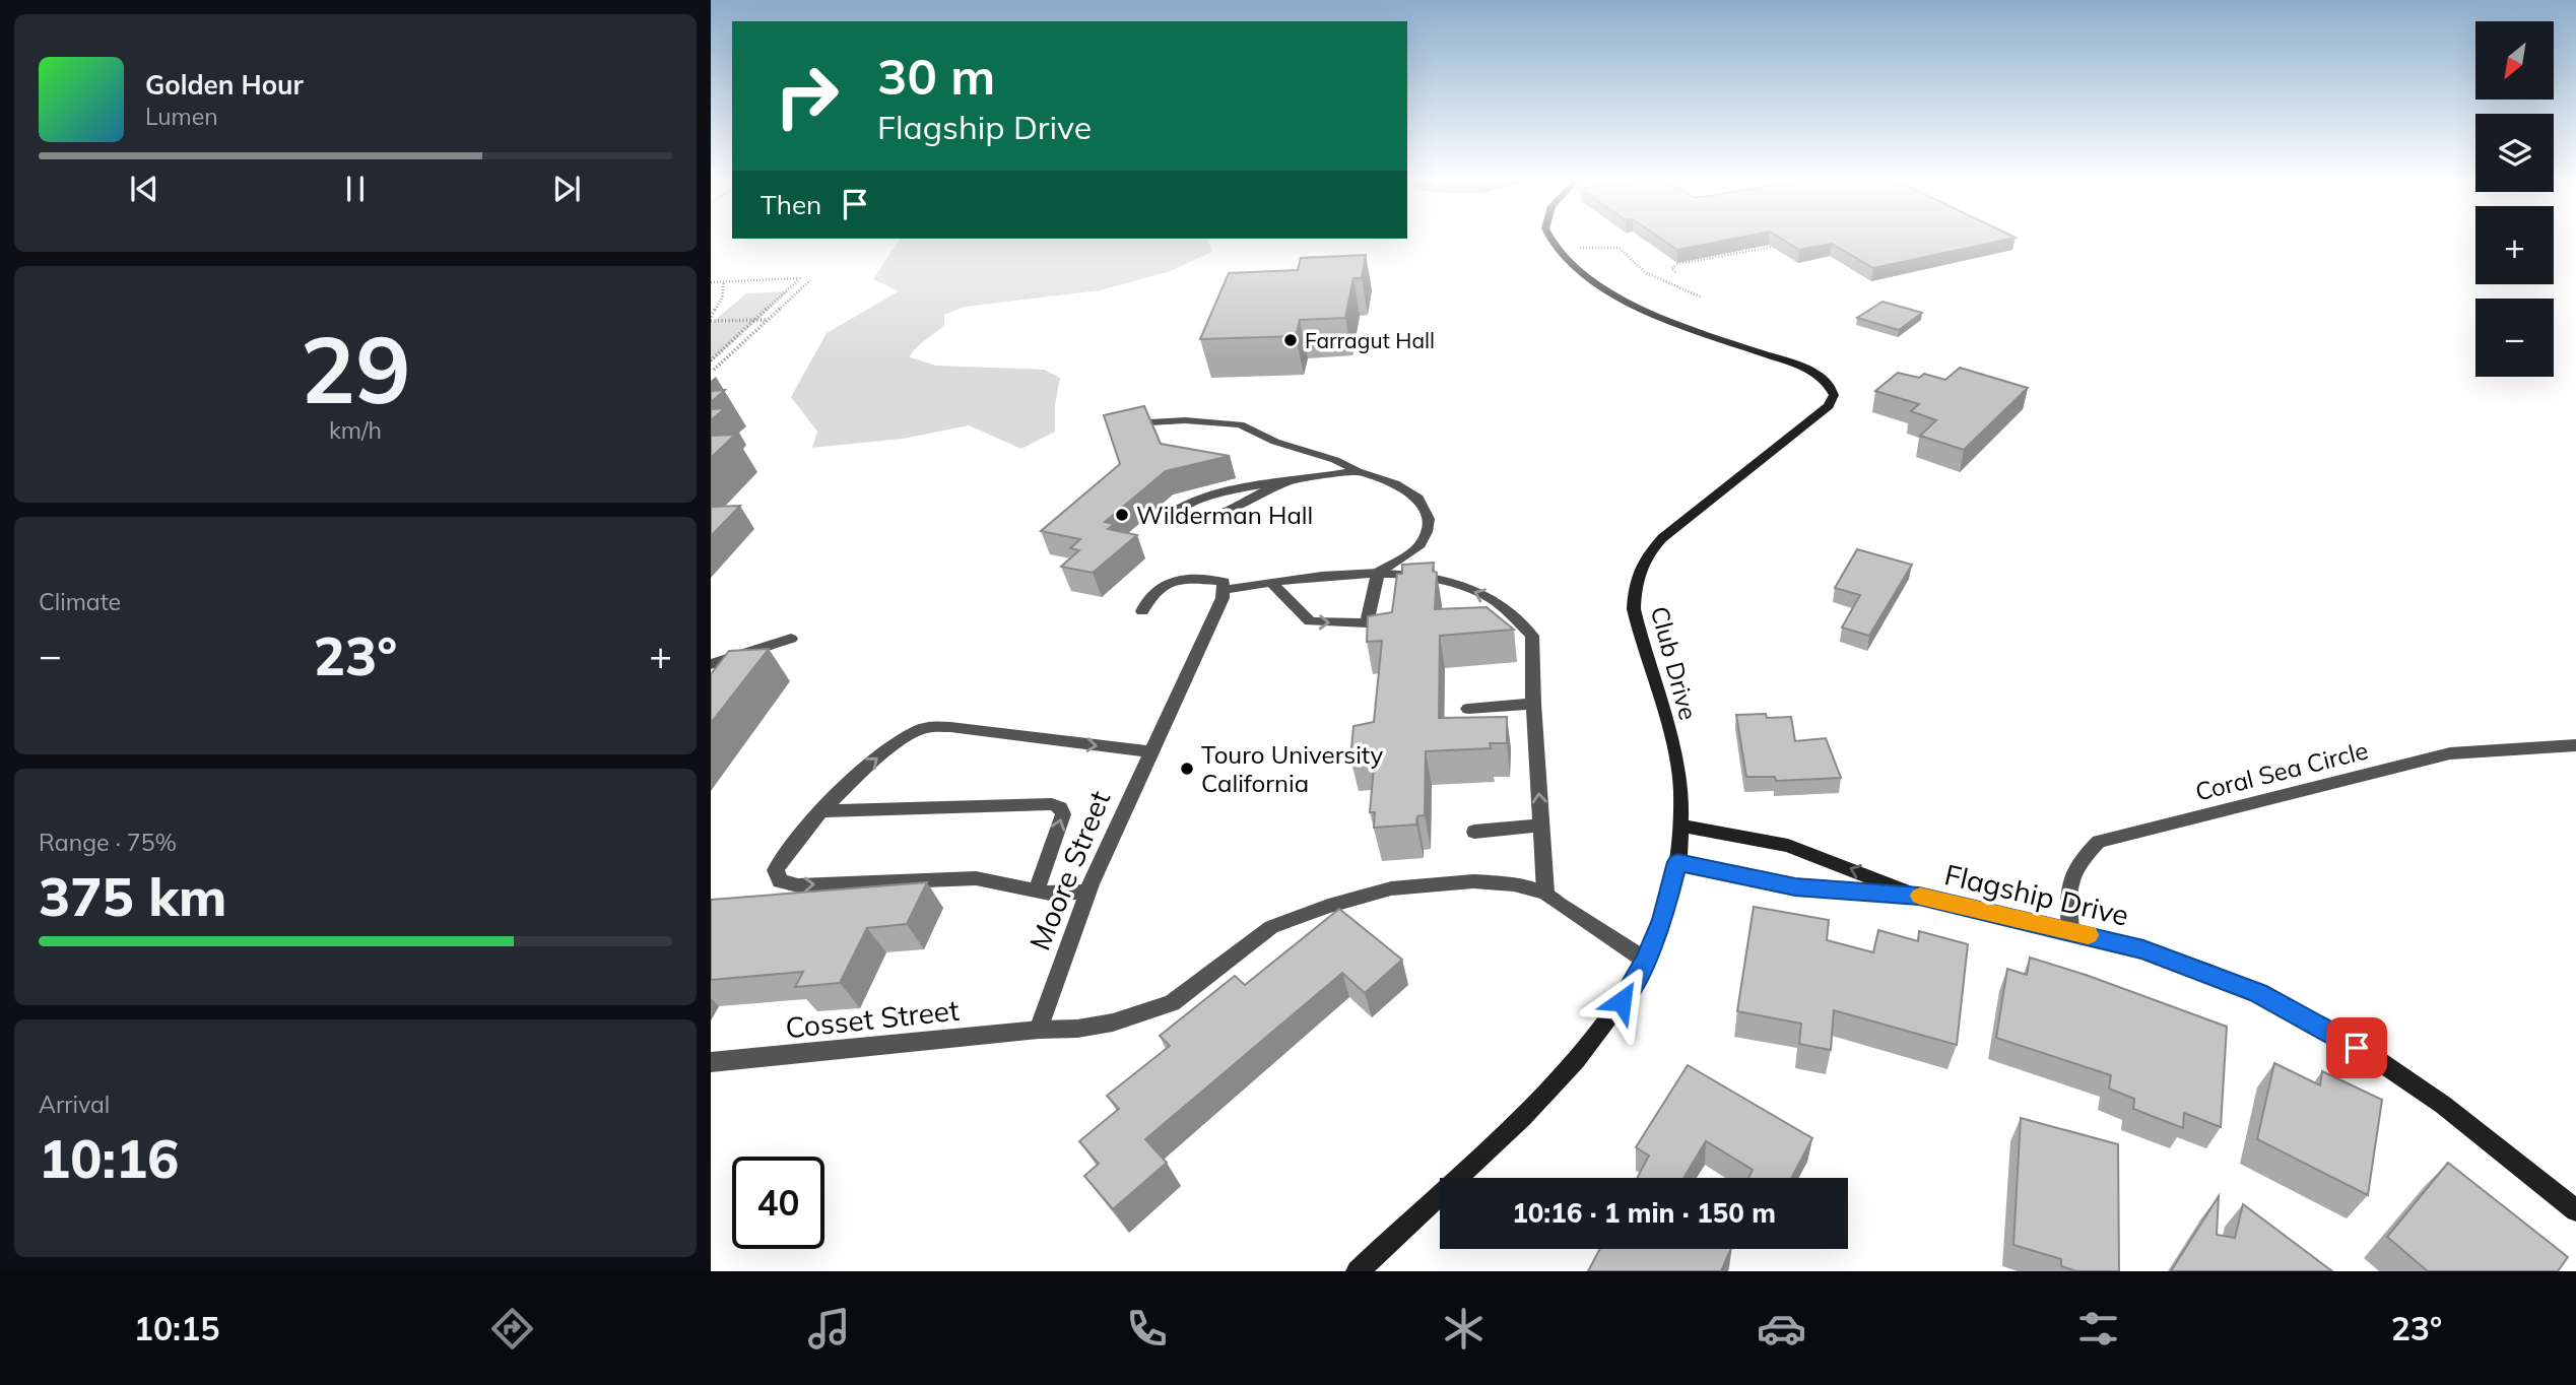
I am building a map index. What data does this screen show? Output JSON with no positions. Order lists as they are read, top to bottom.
{
  "streets": {
    "street": [
      "Club Drive",
      "Coral Sea Circle",
      "Moore Street",
      "Flagship Drive",
      "Cosset Street"
    ]
  },
  "crossings": [
    ["Club Drive", "Flagship Drive"],
    ["Coral Sea Circle", "Flagship Drive"],
    ["Moore Street", "Cosset Street"]
  ],
  "places": ["Farragut Hall", "Wilderman Hall", "Touro University California"],
  "north": "bottom left",
  "page": {
    "map_buttons": ["+", "−"],
    "turn": ["30 m", "Flagship Drive"],
    "song": ["Golden Hour", "Lumen"],
    "then": "Then",
    "tile": [
      ["29", "km/h"],
      "Climate",
      ["Range · 75%", "375 km"],
      ["Arrival", "10:16"]
    ],
    "heat": ["−", "23°", "+"],
    "limit": "40",
    "trip": "10:16 · 1 min · 150 m",
    "tabs": ["10:15", "23°"]
  }
}
